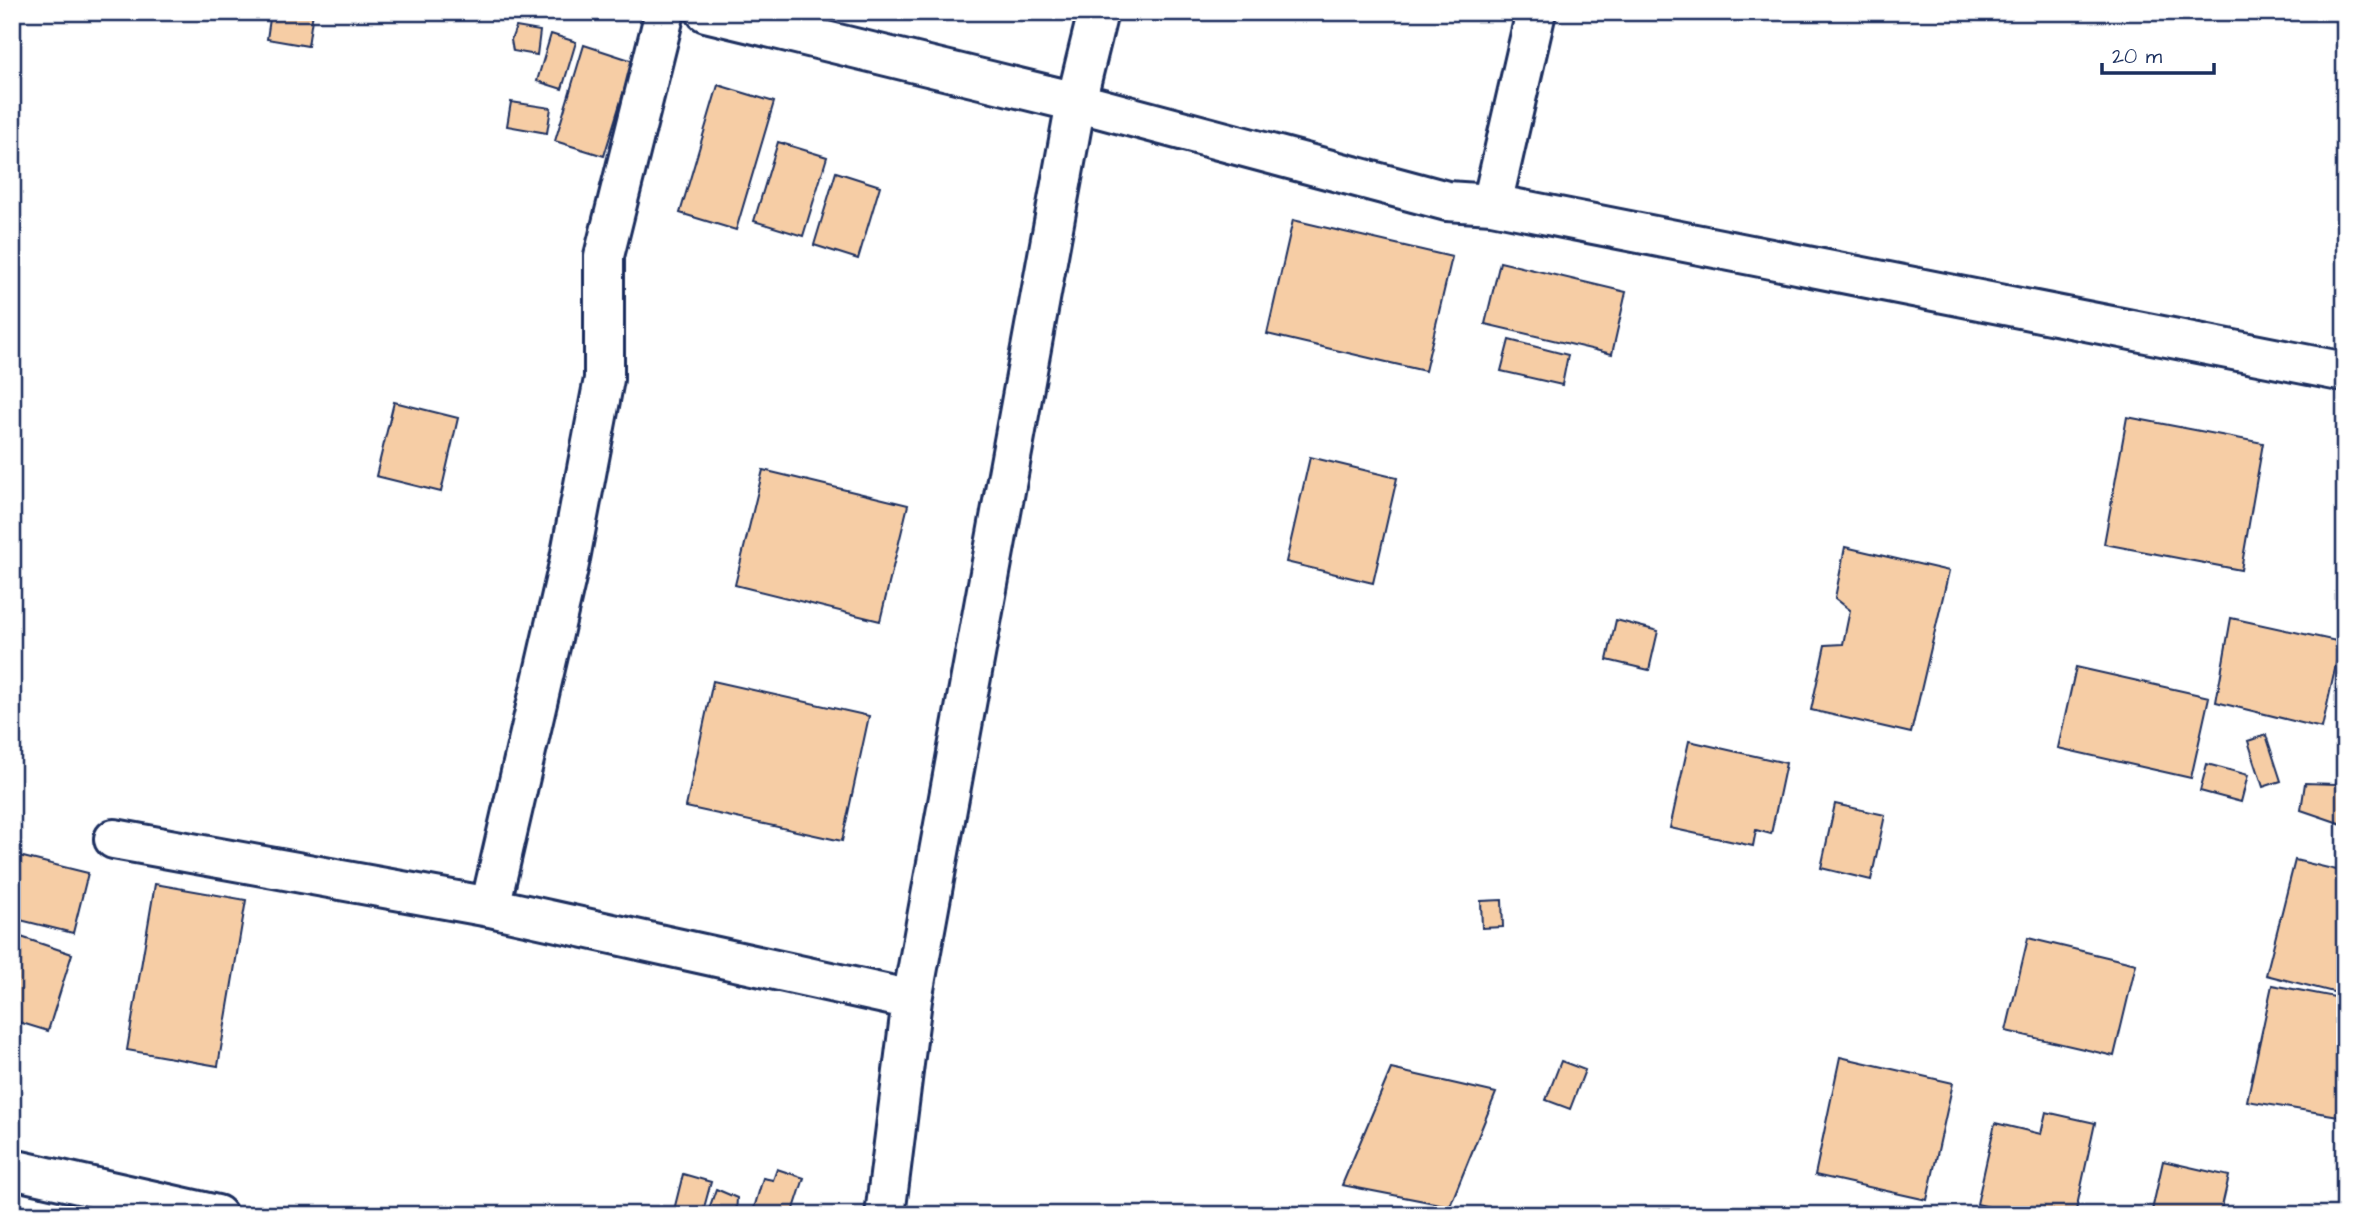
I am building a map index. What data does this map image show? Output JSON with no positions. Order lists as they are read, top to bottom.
{
  "scale_bar": "20 m"
}
